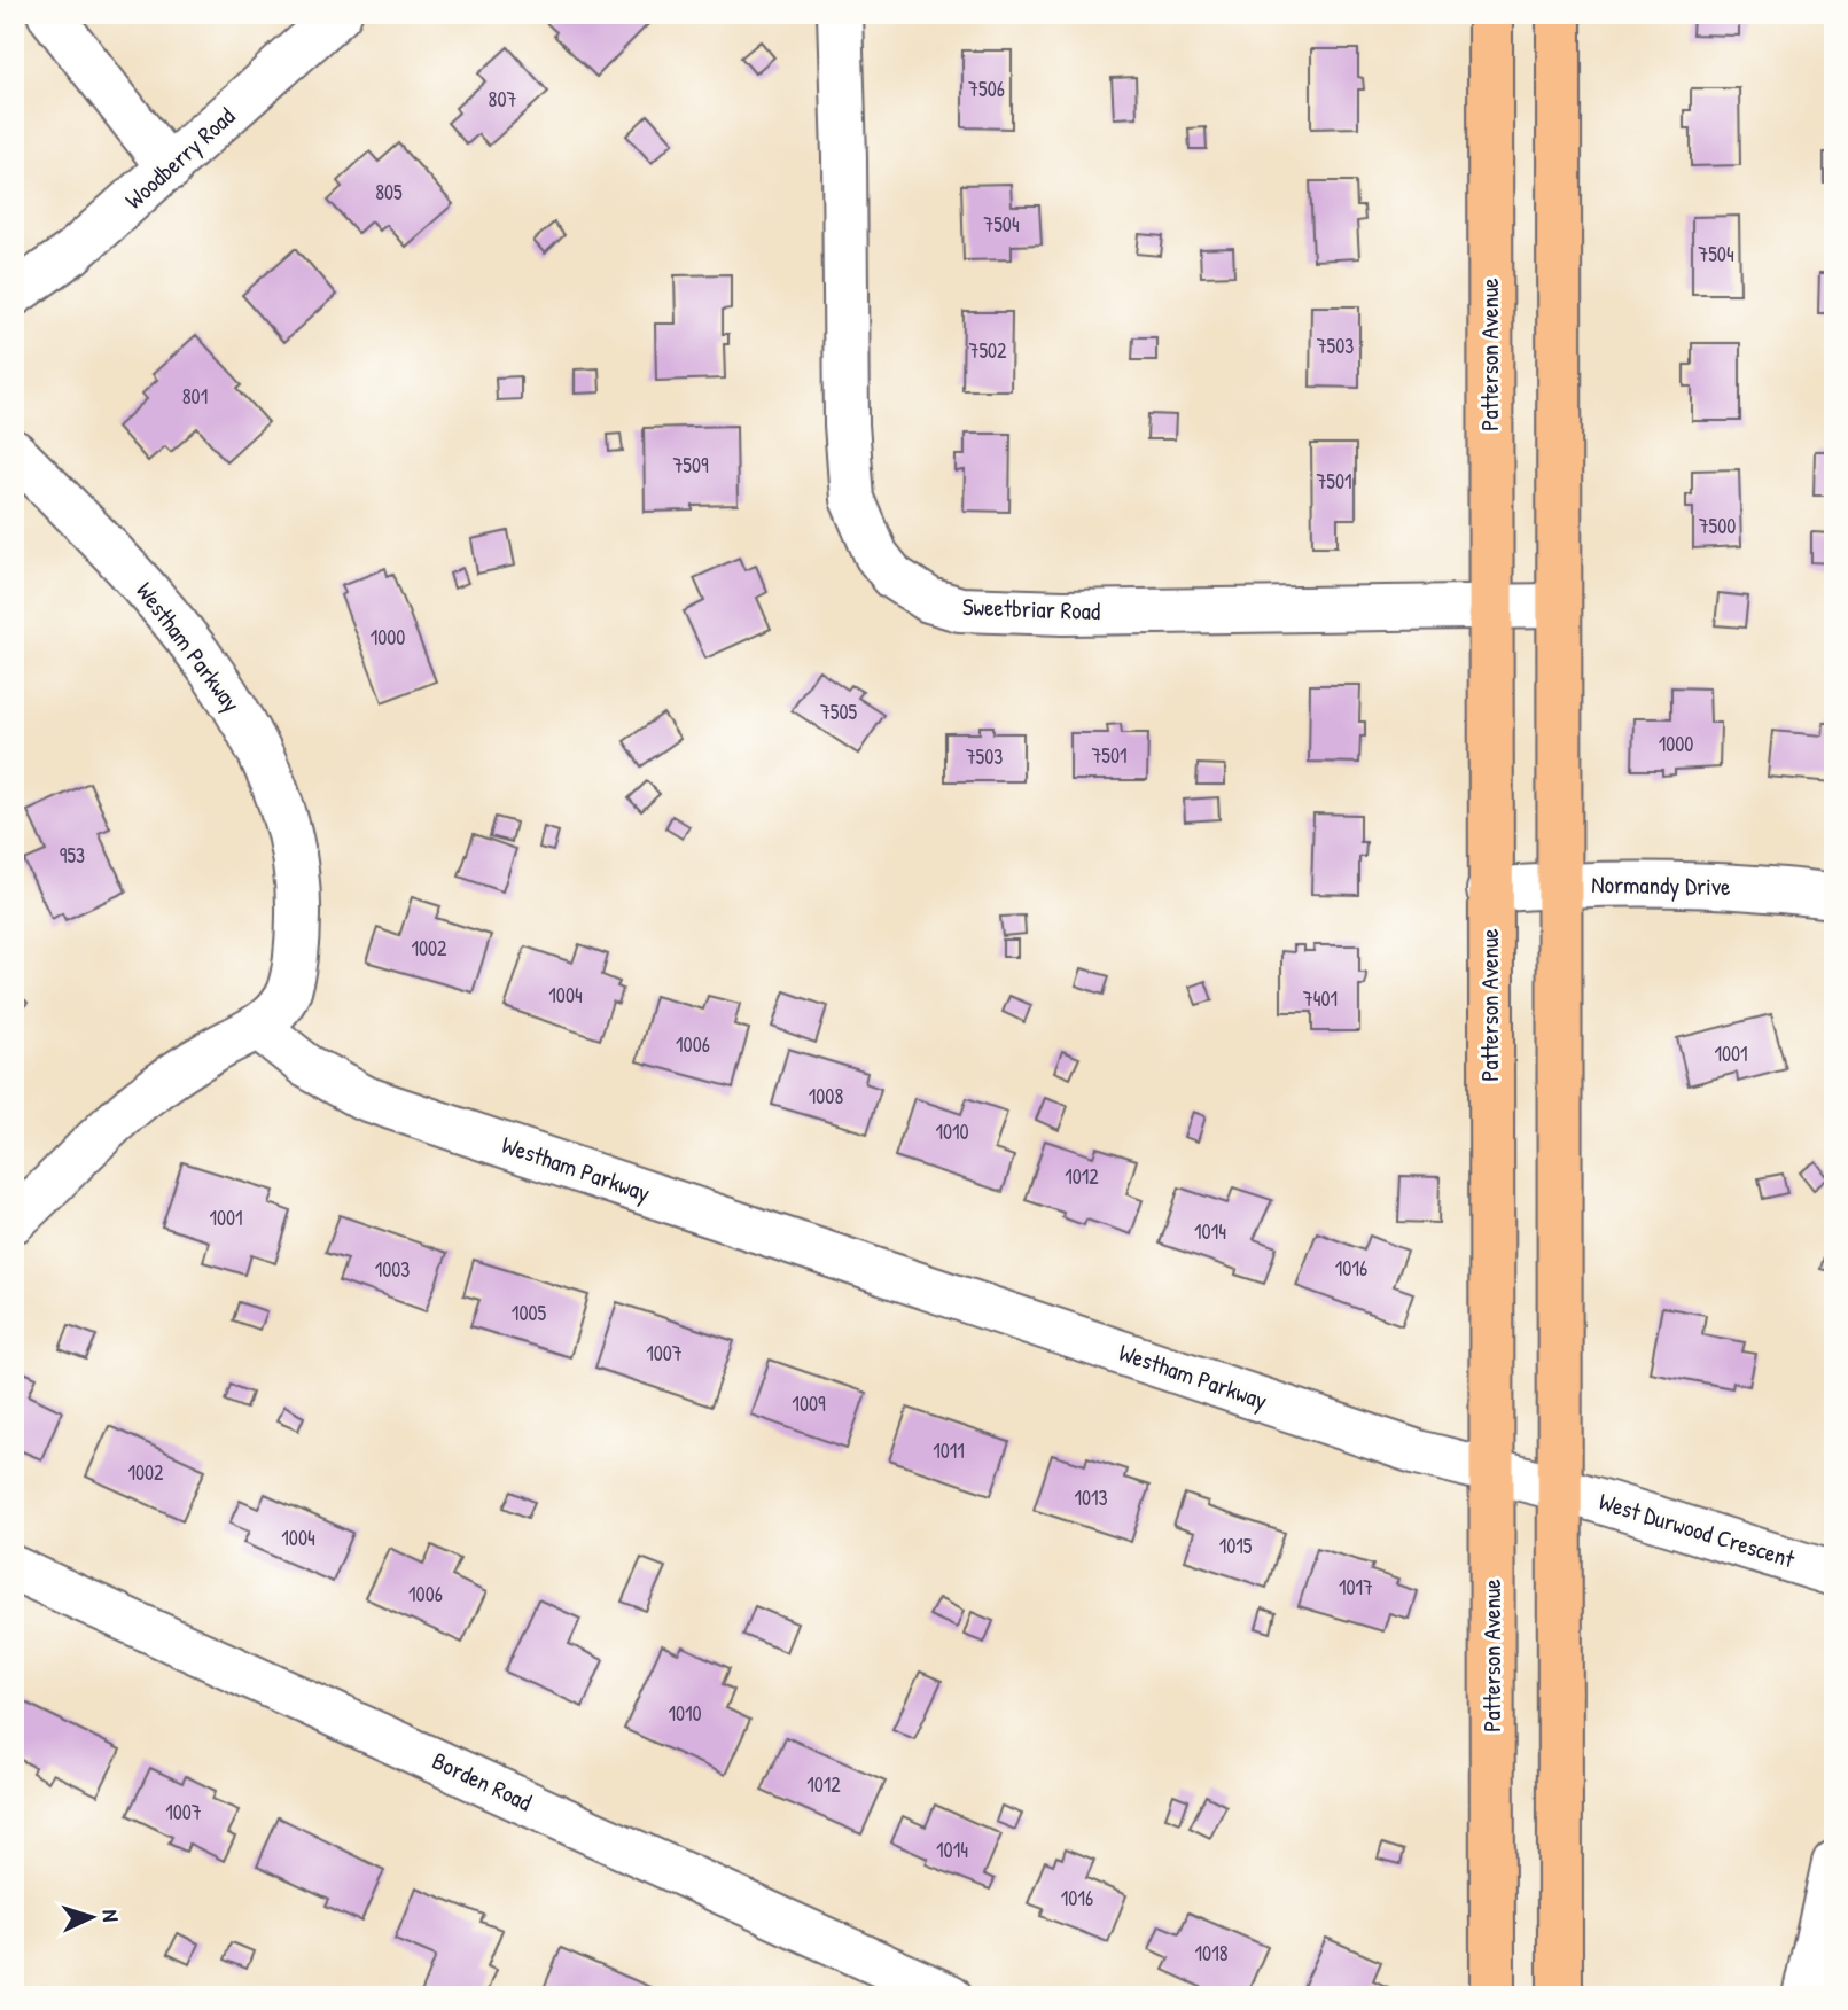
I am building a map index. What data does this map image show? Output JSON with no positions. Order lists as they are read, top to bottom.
{
  "streets": {
    "main road": ["Patterson Avenue"],
    "street": [
      "Woodberry Road",
      "Sweetbriar Road",
      "Westham Parkway",
      "Normandy Drive",
      "West Durwood Crescent",
      "Borden Road"
    ]
  },
  "crossings": [
    ["Patterson Avenue", "Sweetbriar Road"],
    ["Patterson Avenue", "Westham Parkway"],
    ["Patterson Avenue", "Normandy Drive"],
    ["Westham Parkway", "West Durwood Crescent"]
  ],
  "house_numbers": [
    "7506",
    "807",
    "805",
    "7504",
    "7504",
    "7503",
    "7502",
    "801",
    "7509",
    "7501",
    "7500",
    "1000",
    "7505",
    "1000",
    "7501",
    "7503",
    "953",
    "1002",
    "1004",
    "7401",
    "1006",
    "1001",
    "1008",
    "1010",
    "1012",
    "1001",
    "1014",
    "1016",
    "1003",
    "1005",
    "1007",
    "1009",
    "1011",
    "1002",
    "1013",
    "1004",
    "1015",
    "1017",
    "1006",
    "1010",
    "1012",
    "1007",
    "1014",
    "1016",
    "1018"
  ],
  "north": "right"
}
